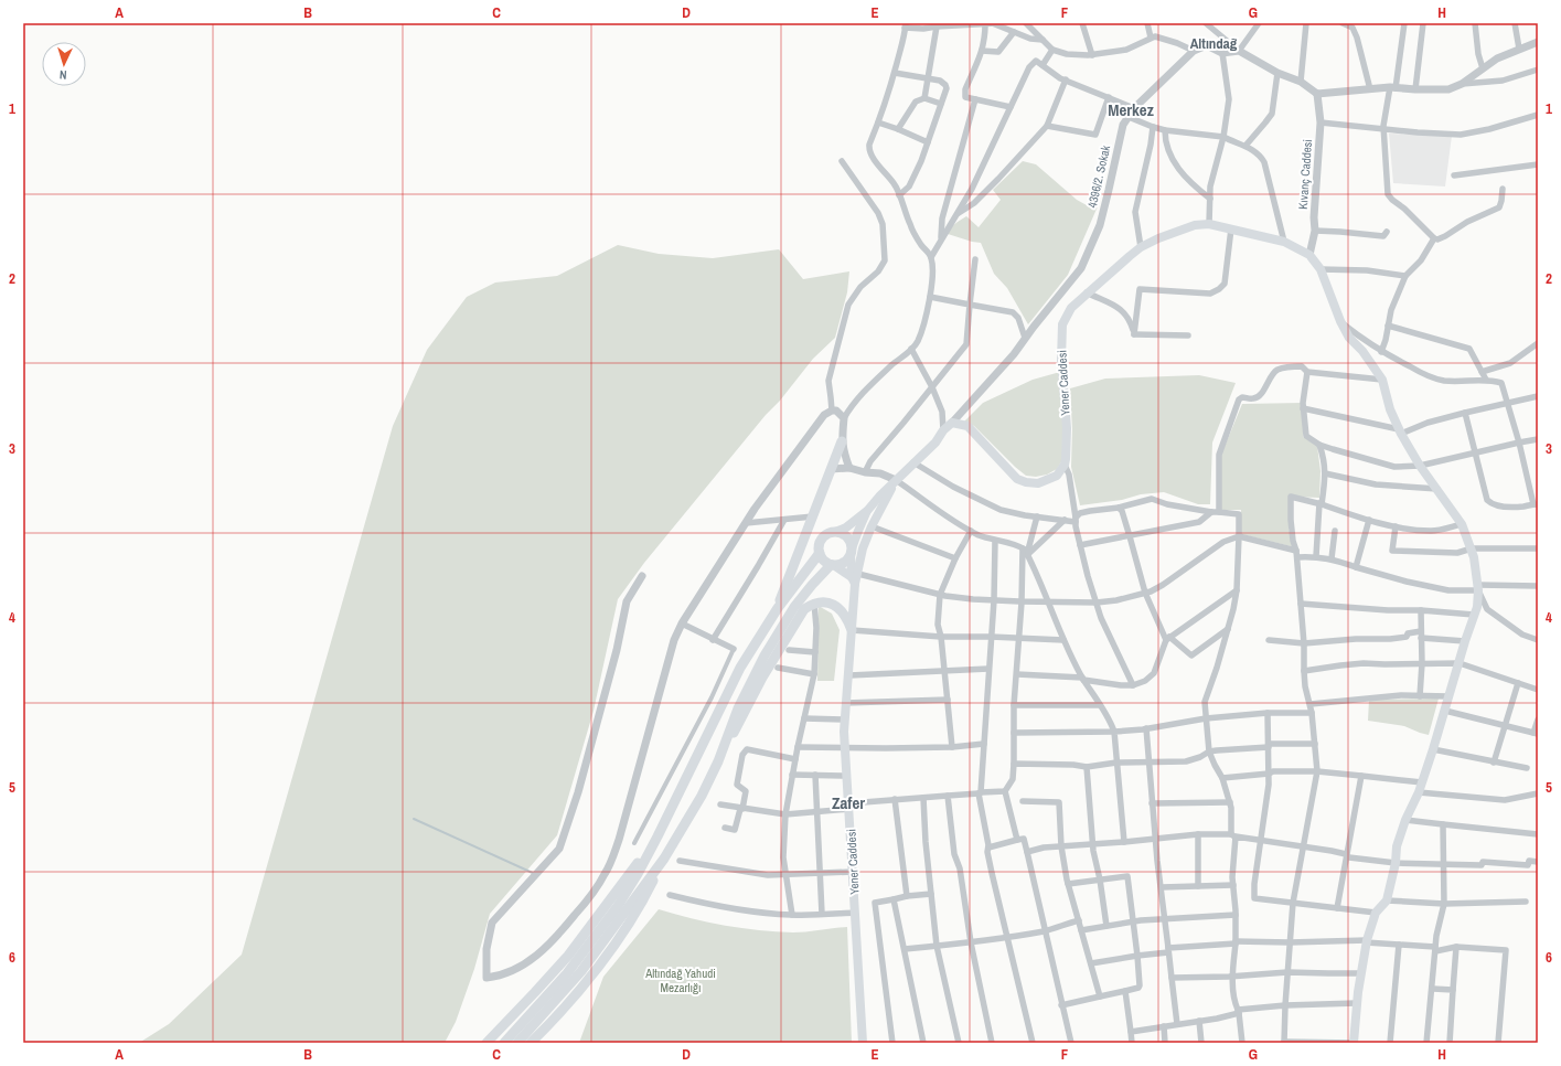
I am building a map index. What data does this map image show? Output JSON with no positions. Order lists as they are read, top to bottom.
{
  "streets": {
    "main road": ["Yener Caddesi"],
    "street": ["Kıvanç Caddesi", "4396/2. Sokak"]
  },
  "crossings": [
    ["Kıvanç Caddesi", "Yener Caddesi"],
    ["4396/2. Sokak", "Yener Caddesi"]
  ],
  "districts": ["Altındağ", "Merkez", "Zafer"],
  "parks": ["Altındağ Yahudi Mezarlığı"],
  "north": "bottom",
  "grid": {
    "columns": [
      "A",
      "B",
      "C",
      "D",
      "E",
      "F",
      "G",
      "H"
    ],
    "rows": [
      "1",
      "2",
      "3",
      "4",
      "5",
      "6"
    ]
  }
}
